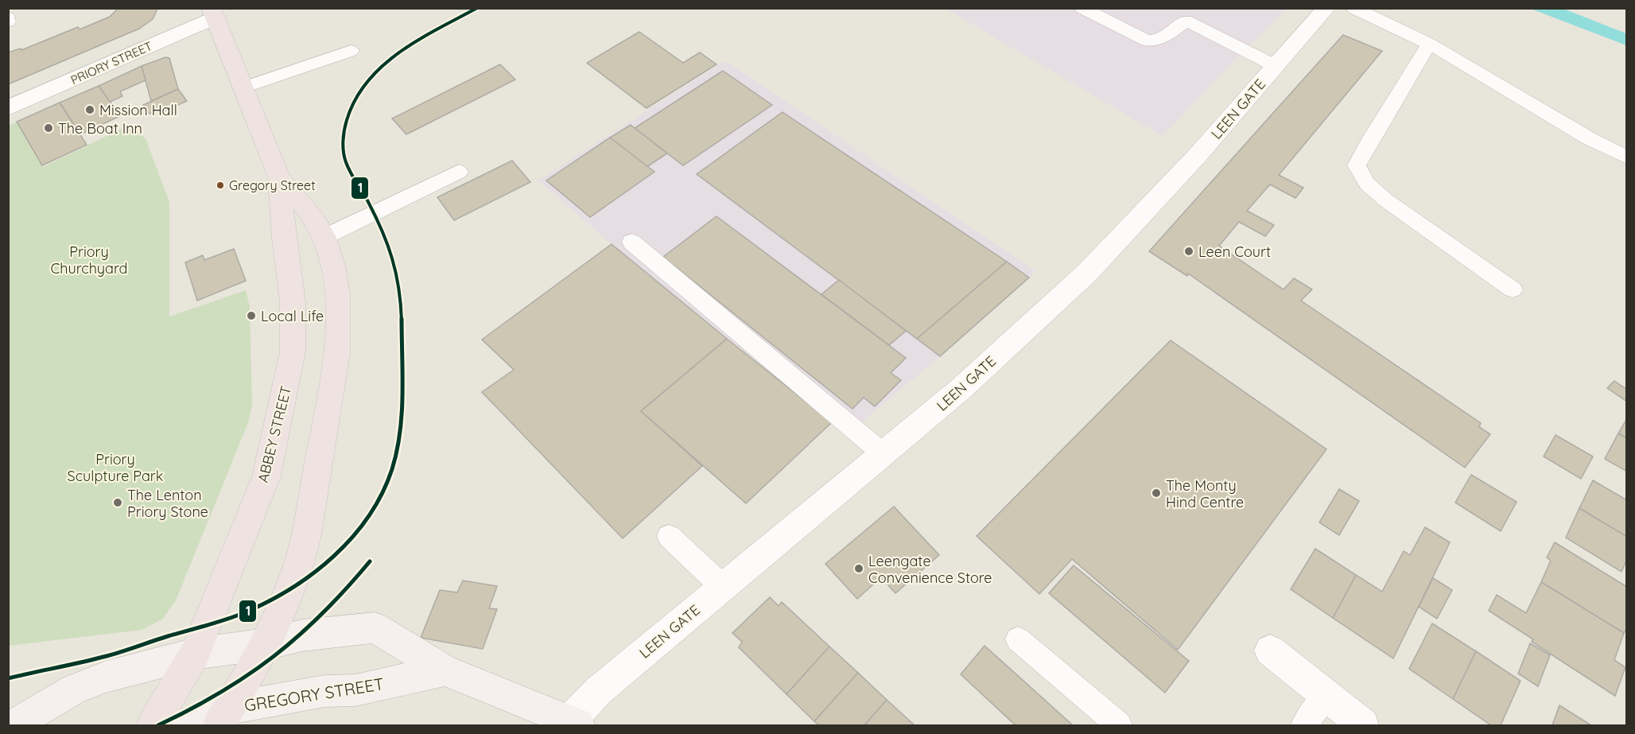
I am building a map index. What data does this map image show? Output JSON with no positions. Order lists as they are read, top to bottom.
{
  "streets": {
    "main road": ["ABBEY STREET"],
    "street": ["PRIORY STREET", "LEEN GATE", "GREGORY STREET"]
  },
  "crossings": [
    ["PRIORY STREET", "ABBEY STREET"],
    ["ABBEY STREET", "GREGORY STREET"]
  ],
  "parks": ["Priory Churchyard", "Priory Sculpture Park"],
  "places": [
    "Mission Hall",
    "The Boat Inn",
    "Gregory Street",
    "Leen Court",
    "Local Life",
    "The Monty Hind Centre",
    "The Lenton Priory Stone",
    "Leengate Convenience Store"
  ],
  "lines": ["transit line 1"]
}
